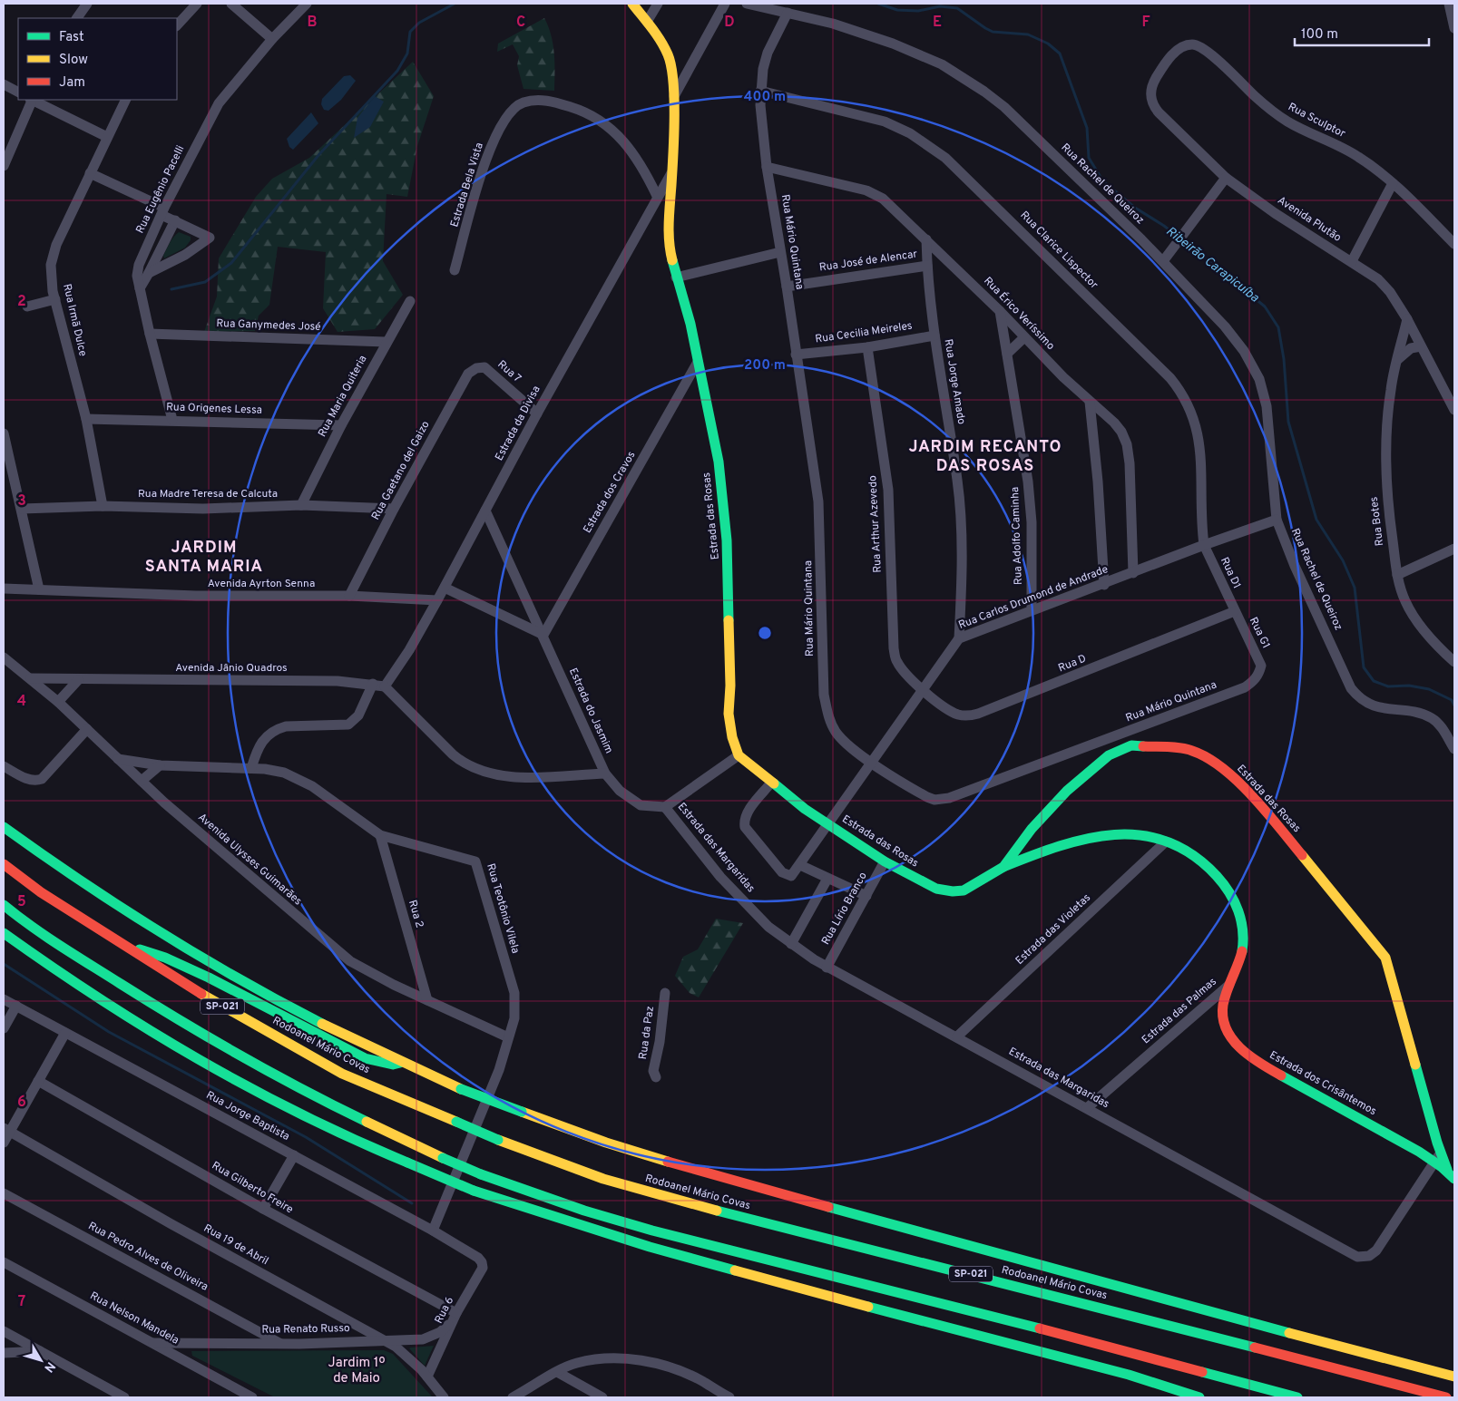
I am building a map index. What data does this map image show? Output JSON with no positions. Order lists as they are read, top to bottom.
{
  "streets": {
    "main road": [
      "Estrada das Rosas",
      "SP-021",
      "Estrada das Palmas",
      "Rodoanel Mário Covas",
      "Estrada dos Crisântemos"
    ],
    "street": [
      "Rua Sculptor",
      "Rua Rachel de Queiroz",
      "Estrada Bela Vista",
      "Rua Eugênio Pacelli",
      "Avenida Plutão",
      "Rua Mário Quintana",
      "Rua Clarice Lispector",
      "Rua José de Alencar",
      "Rua Érico Veríssimo",
      "Rua Irmã Dulce",
      "Rua Ganymedes José",
      "Rua Cecilia Meireles",
      "Rua 7",
      "Rua Jorge Amado",
      "Rua Maria Quiteria",
      "Rua Origenes Lessa",
      "Estrada da Divisa",
      "Rua Gaetano del Gaizo",
      "Estrada dos Cravos",
      "Rua Madre Teresa de Calcuta",
      "Rua Botes",
      "Rua Arthur Azevedo",
      "Rua Adolfo Caminha",
      "Rua D1",
      "Avenida Ayrton Senna",
      "Rua Carlos Drumond de Andrade",
      "Rua G1",
      "Rua D",
      "Avenida Jânio Quadros",
      "Estrada do Jasmim",
      "Estrada das Margaridas",
      "Avenida Ulysses Guimarães",
      "Rua Teotônio Vilela",
      "Rua Lírio Branco",
      "Rua 2",
      "Estrada das Violetas",
      "Rua da Paz",
      "Rua Jorge Baptista",
      "Rua Gilberto Freire",
      "Rua 19 de Abril",
      "Rua Pedro Alves de Oliveira",
      "Rua 6",
      "Rua Nelson Mandela",
      "Rua Renato Russo"
    ]
  },
  "crossings": [
    ["Rua Sculptor", "Avenida Plutão"],
    ["Rua Rachel de Queiroz", "Rua Mário Quintana"],
    ["Rua Rachel de Queiroz", "Rua Carlos Drumond de Andrade"],
    ["Estrada Bela Vista", "Estrada da Divisa"],
    ["Rua Eugênio Pacelli", "Rua Ganymedes José"],
    ["Rua Eugênio Pacelli", "Rua Origenes Lessa"],
    ["Avenida Plutão", "Rua Botes"],
    ["Rua Mário Quintana", "Rua Clarice Lispector"],
    ["Rua Mário Quintana", "Rua José de Alencar"],
    ["Rua Mário Quintana", "Rua Érico Veríssimo"],
    ["Rua Mário Quintana", "Rua Cecilia Meireles"],
    ["Rua Mário Quintana", "Rua Carlos Drumond de Andrade"],
    ["Rua Mário Quintana", "Rua G1"],
    ["Rua Clarice Lispector", "Rua D1"],
    ["Rua Clarice Lispector", "Rua Carlos Drumond de Andrade"],
    ["Rua José de Alencar", "Rua Jorge Amado"],
    ["Rua Érico Veríssimo", "Rua Jorge Amado"],
    ["Rua Érico Veríssimo", "Rua Adolfo Caminha"],
    ["Rua Érico Veríssimo", "Rua Carlos Drumond de Andrade"],
    ["Rua Irmã Dulce", "Rua Origenes Lessa"],
    ["Rua Irmã Dulce", "Rua Madre Teresa de Calcuta"],
    ["Rua Ganymedes José", "Rua Maria Quiteria"],
    ["Rua Cecilia Meireles", "Rua Jorge Amado"],
    ["Rua Cecilia Meireles", "Rua Arthur Azevedo"],
    ["Rua 7", "Estrada da Divisa"],
    ["Rua 7", "Rua Gaetano del Gaizo"],
    ["Rua Jorge Amado", "Rua Carlos Drumond de Andrade"],
    ["Rua Maria Quiteria", "Rua Origenes Lessa"],
    ["Rua Maria Quiteria", "Rua Madre Teresa de Calcuta"],
    ["Estrada da Divisa", "Estrada das Rosas"],
    ["Estrada da Divisa", "Avenida Ayrton Senna"],
    ["Estrada da Divisa", "Avenida Jânio Quadros"],
    ["Estrada da Divisa", "Estrada do Jasmim"],
    ["Rua Gaetano del Gaizo", "Rua Madre Teresa de Calcuta"],
    ["Rua Gaetano del Gaizo", "Avenida Ayrton Senna"],
    ["Estrada dos Cravos", "Estrada das Rosas"],
    ["Estrada dos Cravos", "Estrada do Jasmim"],
    ["Estrada das Rosas", "Rua Carlos Drumond de Andrade"],
    ["Estrada das Rosas", "Estrada das Margaridas"],
    ["Estrada das Rosas", "Rua Lírio Branco"],
    ["Estrada das Rosas", "Estrada das Palmas"],
    ["Estrada das Rosas", "Estrada dos Crisântemos"],
    ["Rua Arthur Azevedo", "Rua Carlos Drumond de Andrade"],
    ["Rua Arthur Azevedo", "Rua D"],
    ["Rua Adolfo Caminha", "Rua Carlos Drumond de Andrade"],
    ["Rua D1", "Rua Carlos Drumond de Andrade"],
    ["Rua D1", "Rua G1"],
    ["Rua D1", "Rua D"],
    ["Rua Carlos Drumond de Andrade", "Rua D"],
    ["Rua G1", "Rua D"],
    ["Avenida Jânio Quadros", "Avenida Ulysses Guimarães"],
    ["Estrada do Jasmim", "Estrada das Margaridas"],
    ["Estrada das Margaridas", "Rua Lírio Branco"],
    ["Estrada das Margaridas", "Estrada das Violetas"],
    ["Estrada das Margaridas", "Estrada das Palmas"],
    ["Estrada das Margaridas", "Estrada dos Crisântemos"],
    ["Avenida Ulysses Guimarães", "Rua Teotônio Vilela"],
    ["Avenida Ulysses Guimarães", "Rua 2"],
    ["Rua Teotônio Vilela", "Rua 2"],
    ["Rua Teotônio Vilela", "Rua Jorge Baptista"],
    ["Estrada das Violetas", "Estrada das Palmas"],
    ["Estrada das Palmas", "Estrada dos Crisântemos"],
    ["Rua Jorge Baptista", "Rua 6"],
    ["Rua Gilberto Freire", "Rua 6"],
    ["Rua Gilberto Freire", "Rua Renato Russo"],
    ["Rua 19 de Abril", "Rua 6"],
    ["Rua 19 de Abril", "Rua Renato Russo"],
    ["Rua Pedro Alves de Oliveira", "Rua Renato Russo"],
    ["Rua 6", "Rua Renato Russo"],
    ["Rua Nelson Mandela", "Rua Renato Russo"]
  ],
  "districts": ["JARDIM RECANTO DAS ROSAS", "JARDIM SANTA MARIA", "Jardim 1º de Maio"],
  "water": ["Ribeirão Carapicuíba"],
  "legend": ["Fast", "Slow", "Jam"],
  "scale_bar": "100 m",
  "north": "bottom right",
  "grid": {
    "columns": [
      "B",
      "C",
      "D",
      "E",
      "F"
    ],
    "rows": [
      "2",
      "3",
      "4",
      "5",
      "6",
      "7"
    ]
  },
  "rings": ["400 m", "200 m"]
}
